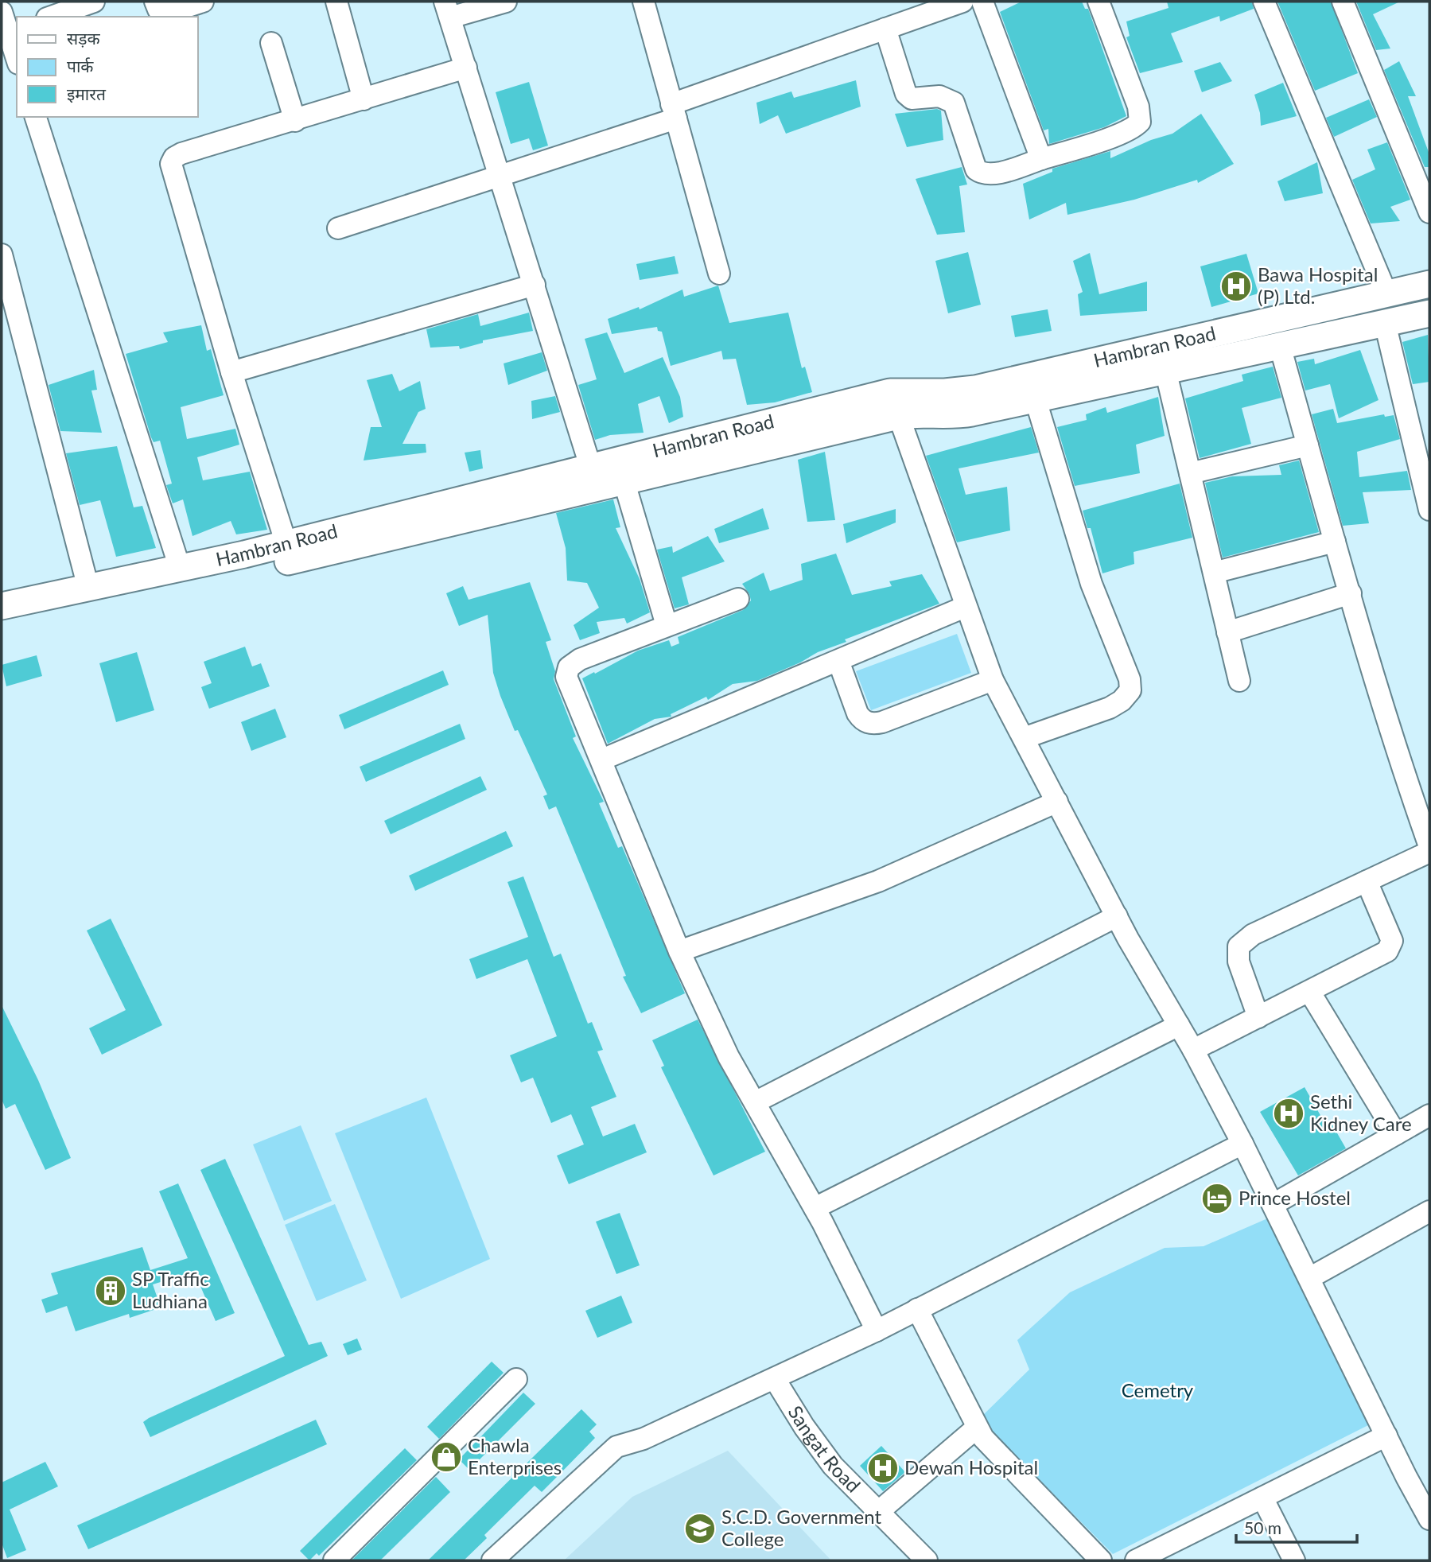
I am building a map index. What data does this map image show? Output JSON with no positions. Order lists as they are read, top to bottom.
{
  "streets": {
    "main road": ["Hambran Road"],
    "street": ["Sangat Road"]
  },
  "parks": ["Cemetry"],
  "places": {
    "hospital": ["Bawa Hospital (P) Ltd.", "Sethi Kidney Care", "Dewan Hospital"],
    "hotel": ["Prince Hostel"],
    "building": ["SP Traffic Ludhiana"],
    "shop": ["Chawla Enterprises"],
    "school or university": ["S.C.D. Government College"]
  },
  "legend": ["सड़क", "पार्क", "इमारत"],
  "scale_bar": "50 m"
}
